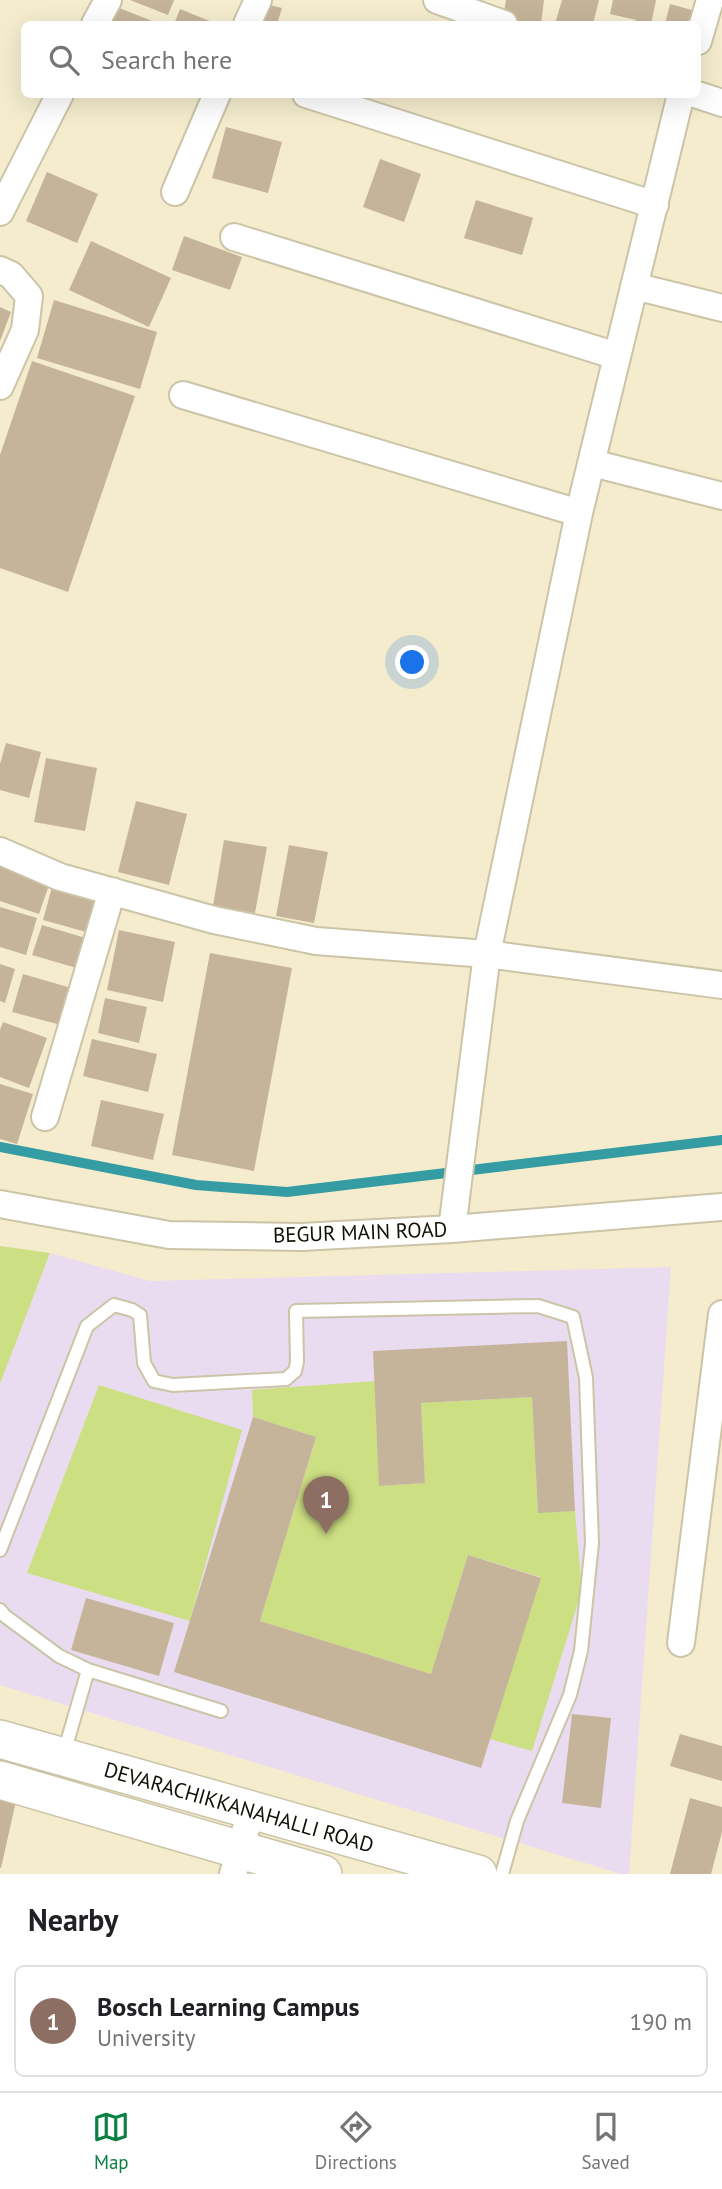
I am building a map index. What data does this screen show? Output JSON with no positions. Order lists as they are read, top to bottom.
{
  "streets": {
    "main road": ["DEVARACHIKKANAHALLI ROAD"],
    "street": ["BEGUR MAIN ROAD"]
  },
  "page": {
    "search": "Search here",
    "pins": "1",
    "heading": "Nearby",
    "list": [
      {
        "mark": "1",
        "name": "Bosch Learning Campus",
        "note": "University",
        "value": "190 m"
      }
    ],
    "nav": ["Map", "Directions", "Saved"]
  }
}
